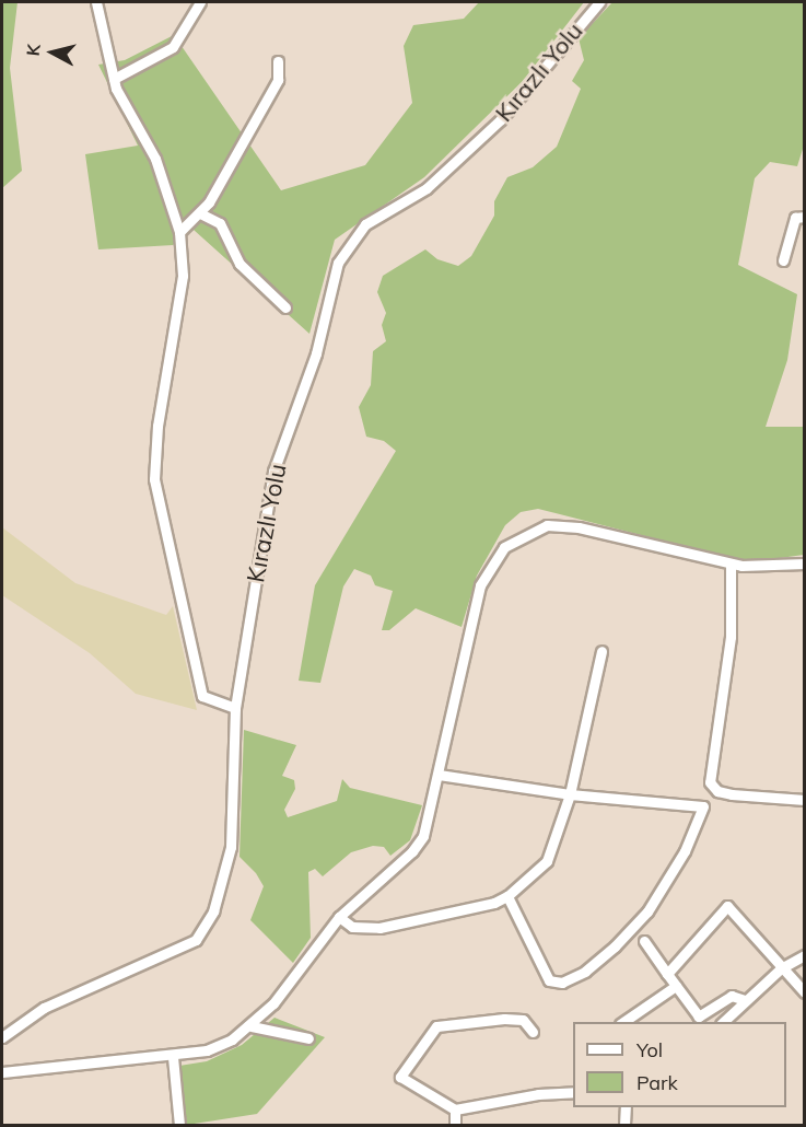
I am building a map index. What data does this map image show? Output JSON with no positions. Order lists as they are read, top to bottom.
{
  "streets": {
    "street": ["Kırazlı Yolu"]
  },
  "legend": ["Yol", "Park"],
  "north": "left"
}
